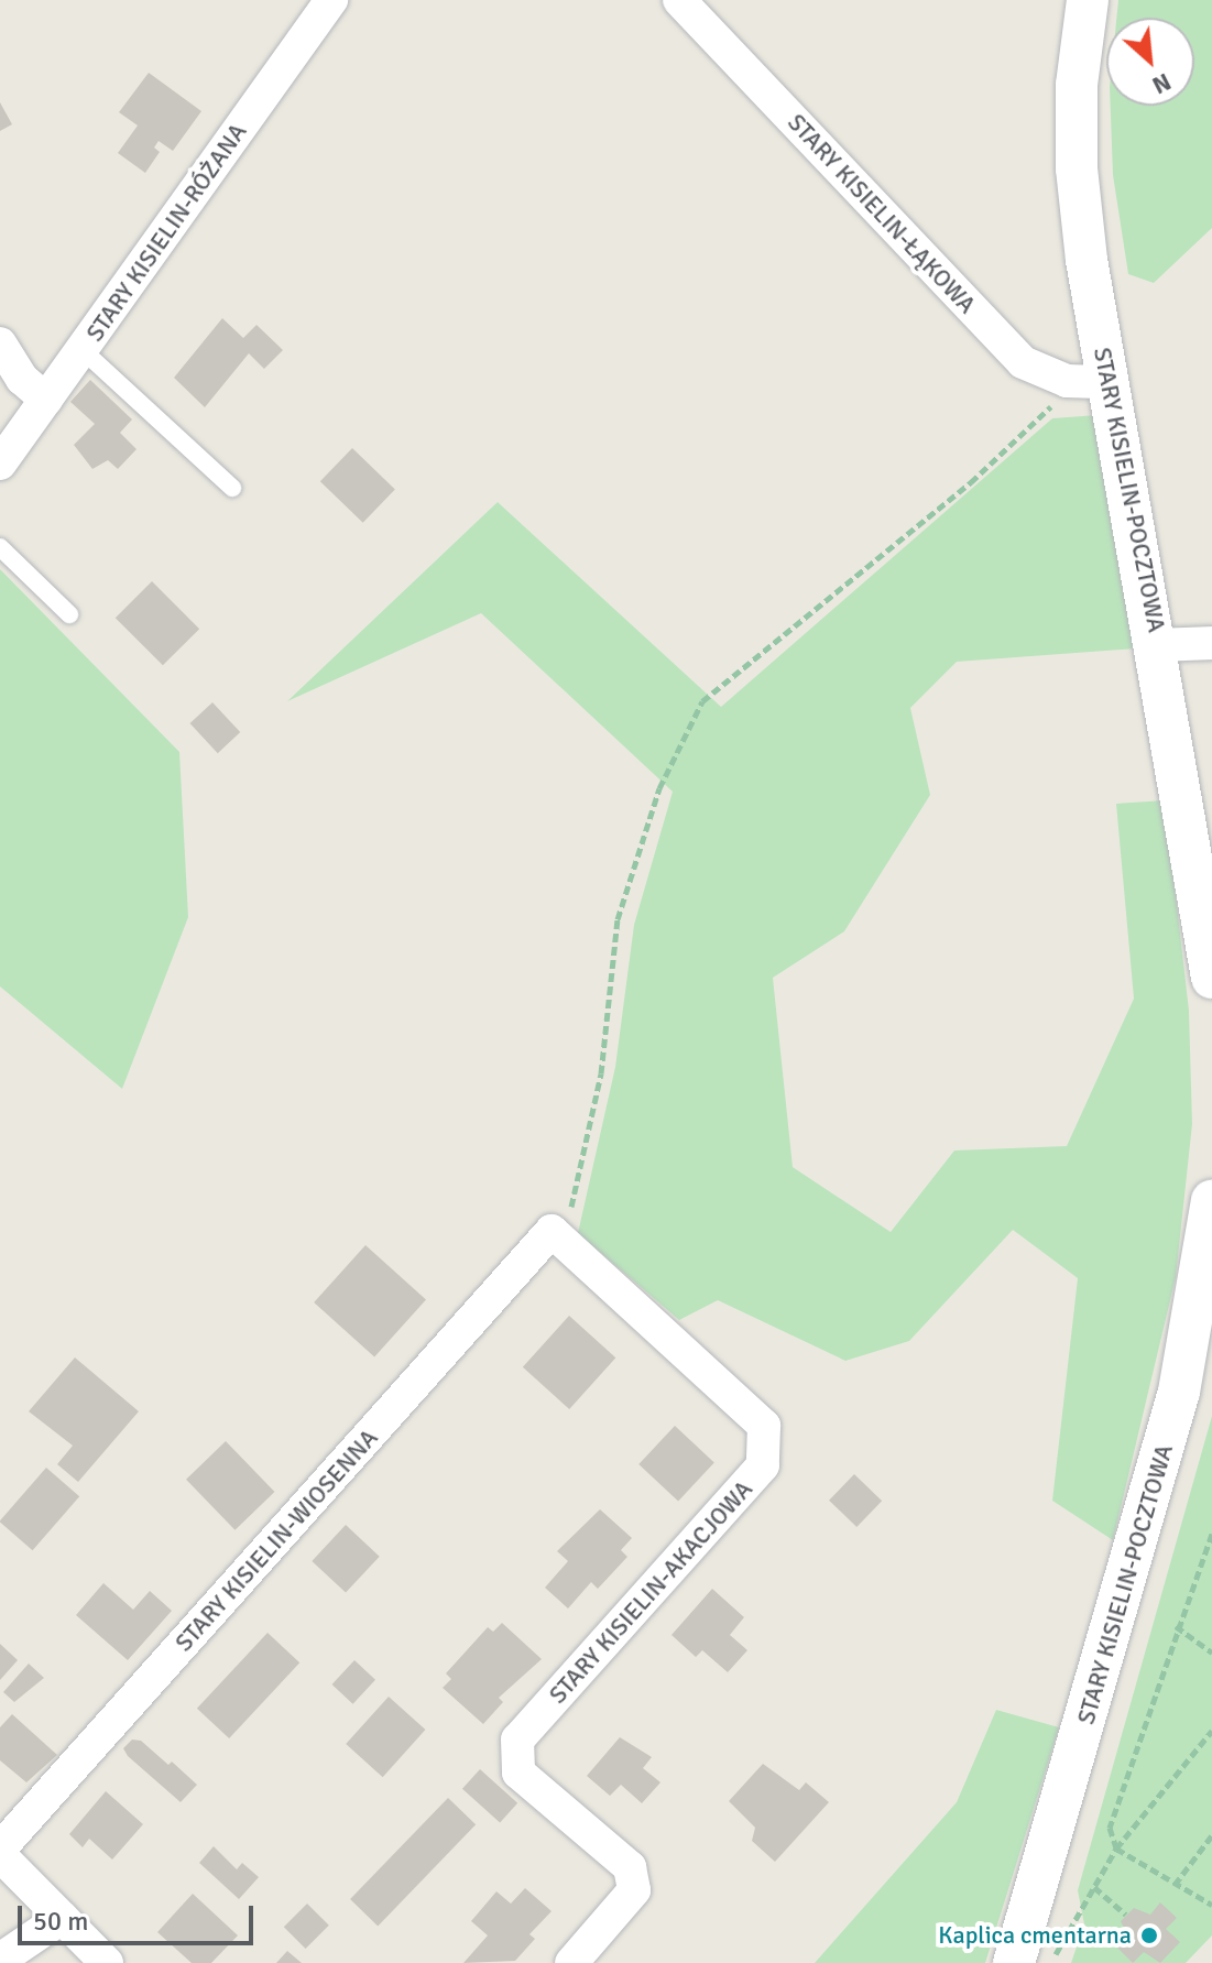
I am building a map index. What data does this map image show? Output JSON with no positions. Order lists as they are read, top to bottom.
{
  "streets": {
    "street": [
      "STARY KISIELIN-ŁĄKOWA",
      "STARY KISIELIN-RÓŻANA",
      "STARY KISIELIN-POCZTOWA",
      "STARY KISIELIN-WIOSENNA",
      "STARY KISIELIN-AKACJOWA"
    ]
  },
  "crossings": [
    ["STARY KISIELIN-ŁĄKOWA", "STARY KISIELIN-POCZTOWA"],
    ["STARY KISIELIN-WIOSENNA", "STARY KISIELIN-AKACJOWA"]
  ],
  "places": ["Kaplica cmentarna"],
  "scale_bar": "50 m",
  "north": "bottom right"
}
